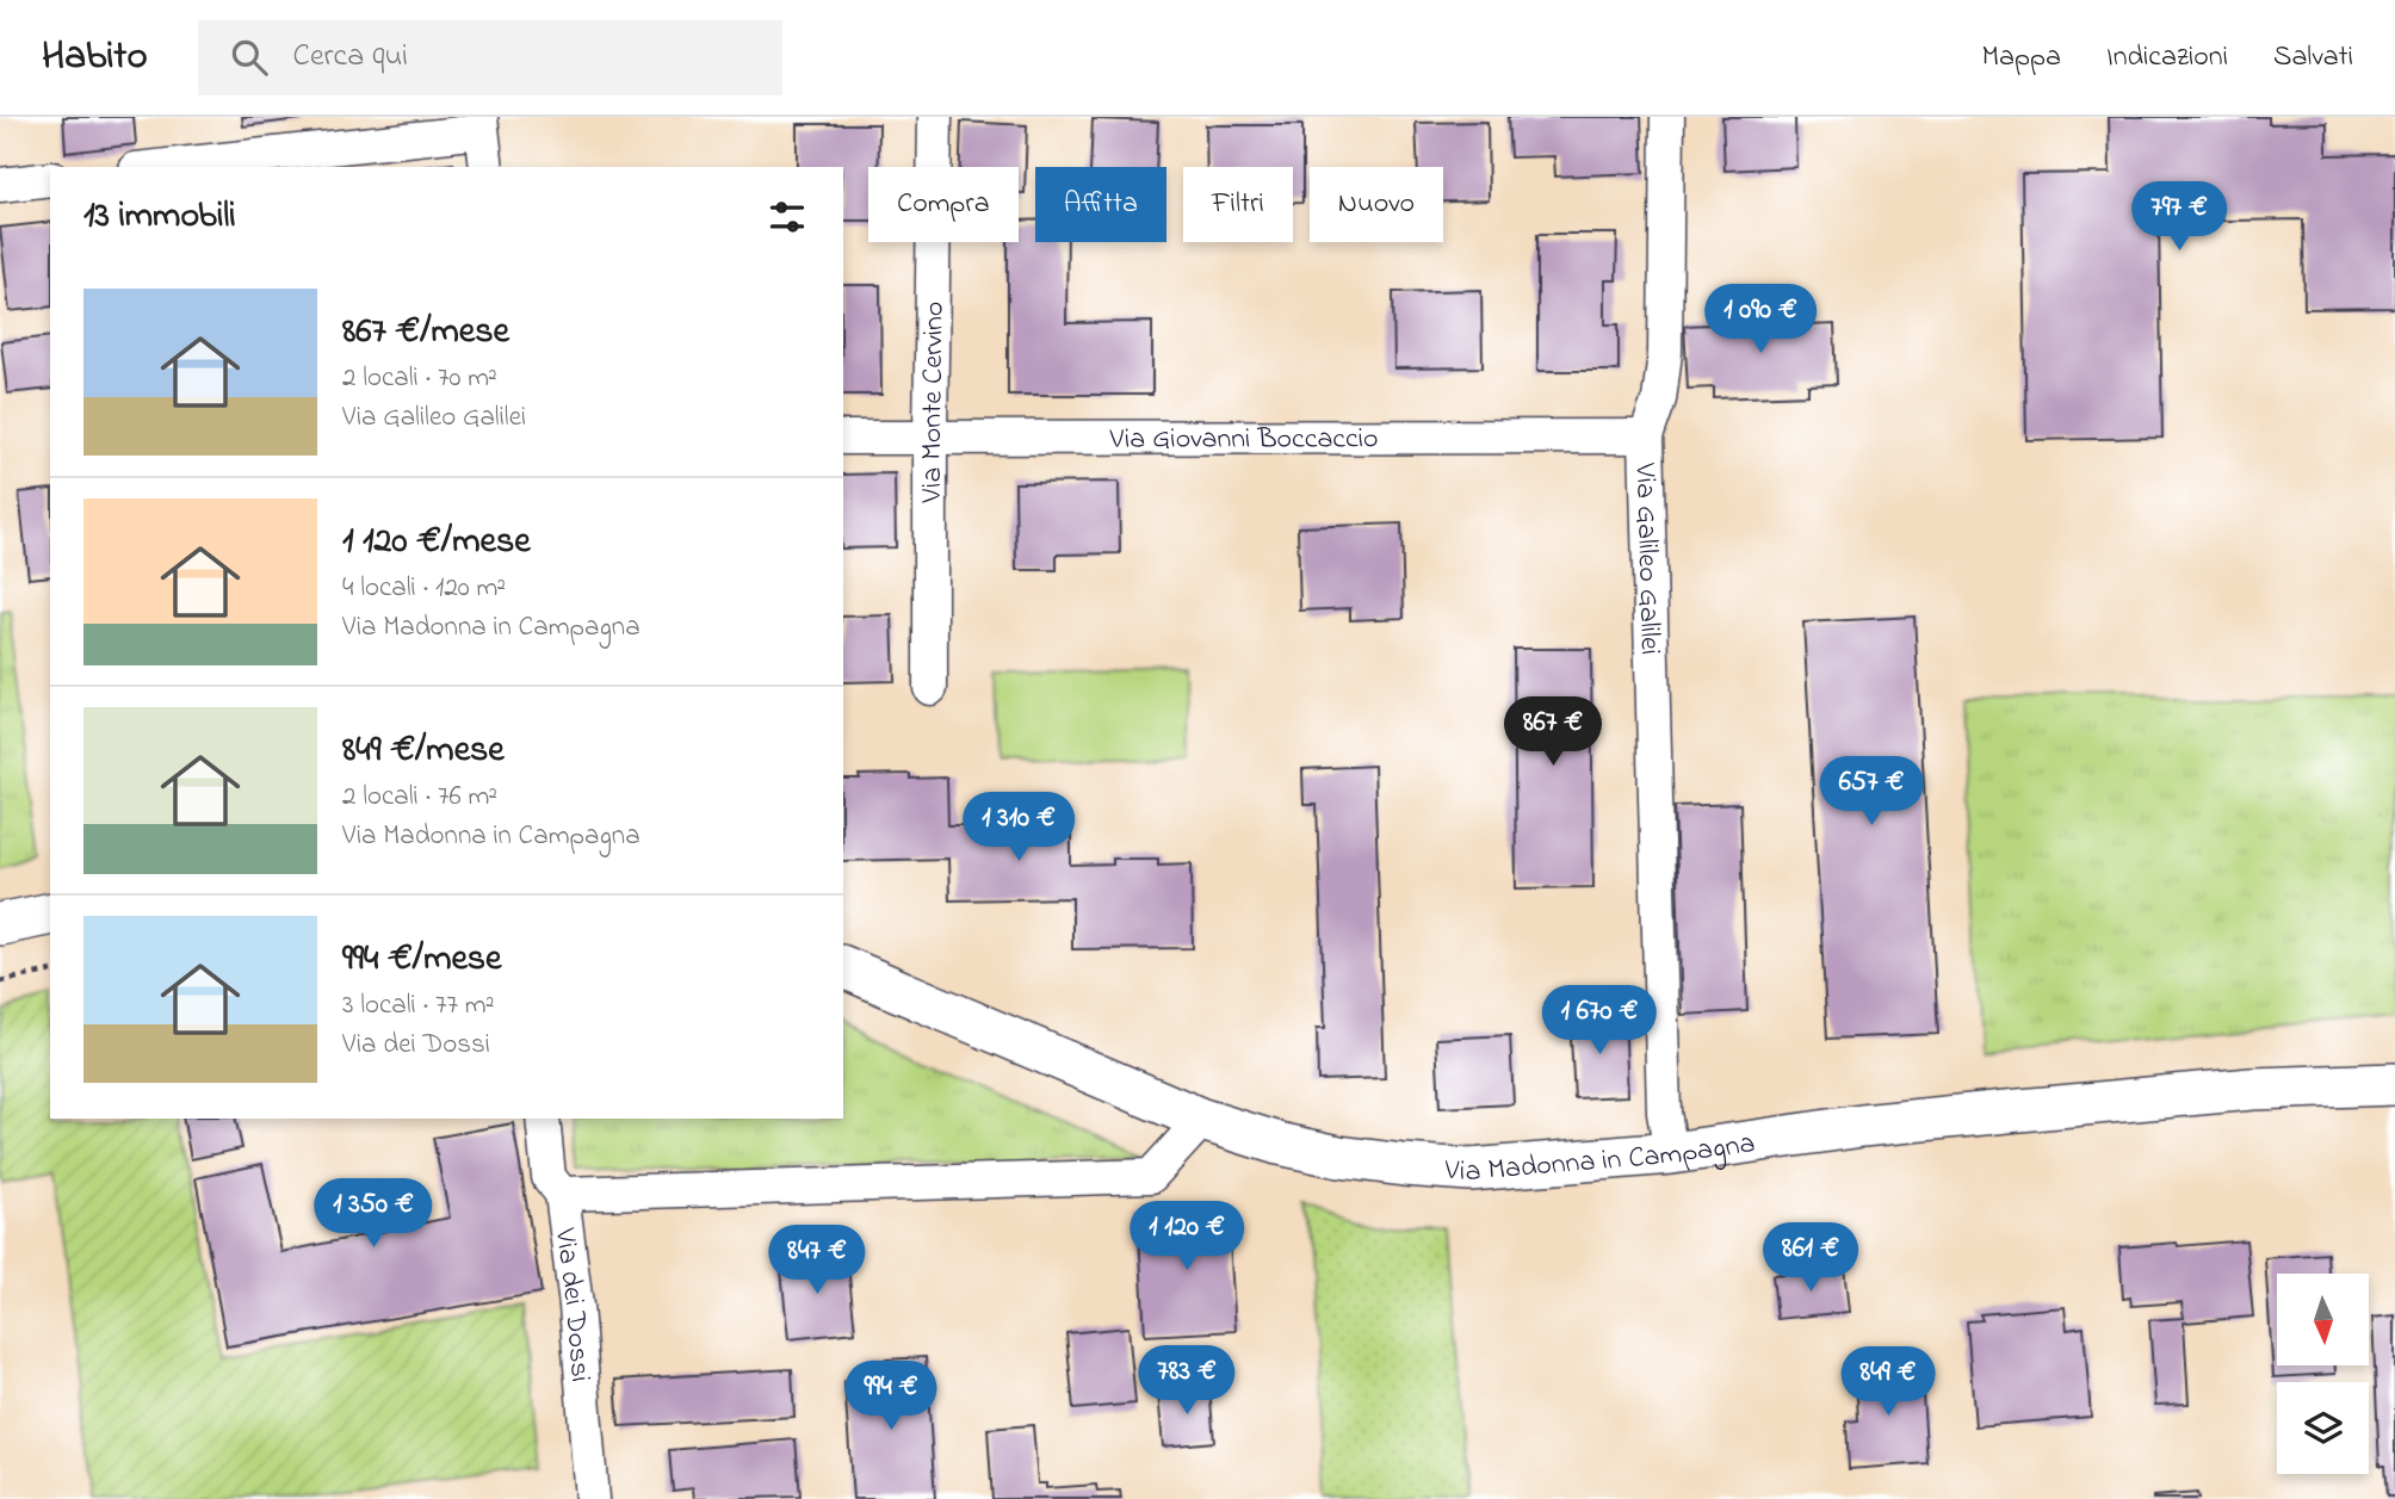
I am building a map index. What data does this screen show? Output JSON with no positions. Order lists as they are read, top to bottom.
{
  "streets": {
    "street": [
      "Via Monte Cervino",
      "Via Giovanni Boccaccio",
      "Via Galileo Galilei",
      "Via Madonna in Campagna",
      "Via dei Dossi"
    ]
  },
  "crossings": [
    ["Via Monte Cervino", "Via Giovanni Boccaccio"],
    ["Via Giovanni Boccaccio", "Via Galileo Galilei"],
    ["Via Galileo Galilei", "Via Madonna in Campagna"]
  ],
  "north": "bottom",
  "page": {
    "header": "Habito",
    "search": "Cerca qui",
    "nav": ["Mappa", "Indicazioni", "Salvati"],
    "chip": [
      "Compra",
      "Affitta",
      "Filtri",
      "Nuovo"
    ],
    "heading": "13 immobili",
    "price": [
      "797 €",
      "1 090 €",
      "867 €",
      "657 €",
      "1 310 €",
      "1 670 €",
      "1 350 €",
      "1 120 €",
      "861 €",
      "847 €",
      "783 €",
      "849 €",
      "994 €"
    ],
    "list": [
      {
        "name": "867 €/mese",
        "note": "2 locali · 70 m² · Via Galileo Galilei"
      },
      {
        "name": "1 120 €/mese",
        "note": "4 locali · 120 m² · Via Madonna in Campagna"
      },
      {
        "name": "849 €/mese",
        "note": "2 locali · 76 m² · Via Madonna in Campagna"
      },
      {
        "name": "994 €/mese",
        "note": "3 locali · 77 m² · Via dei Dossi"
      }
    ]
  }
}
